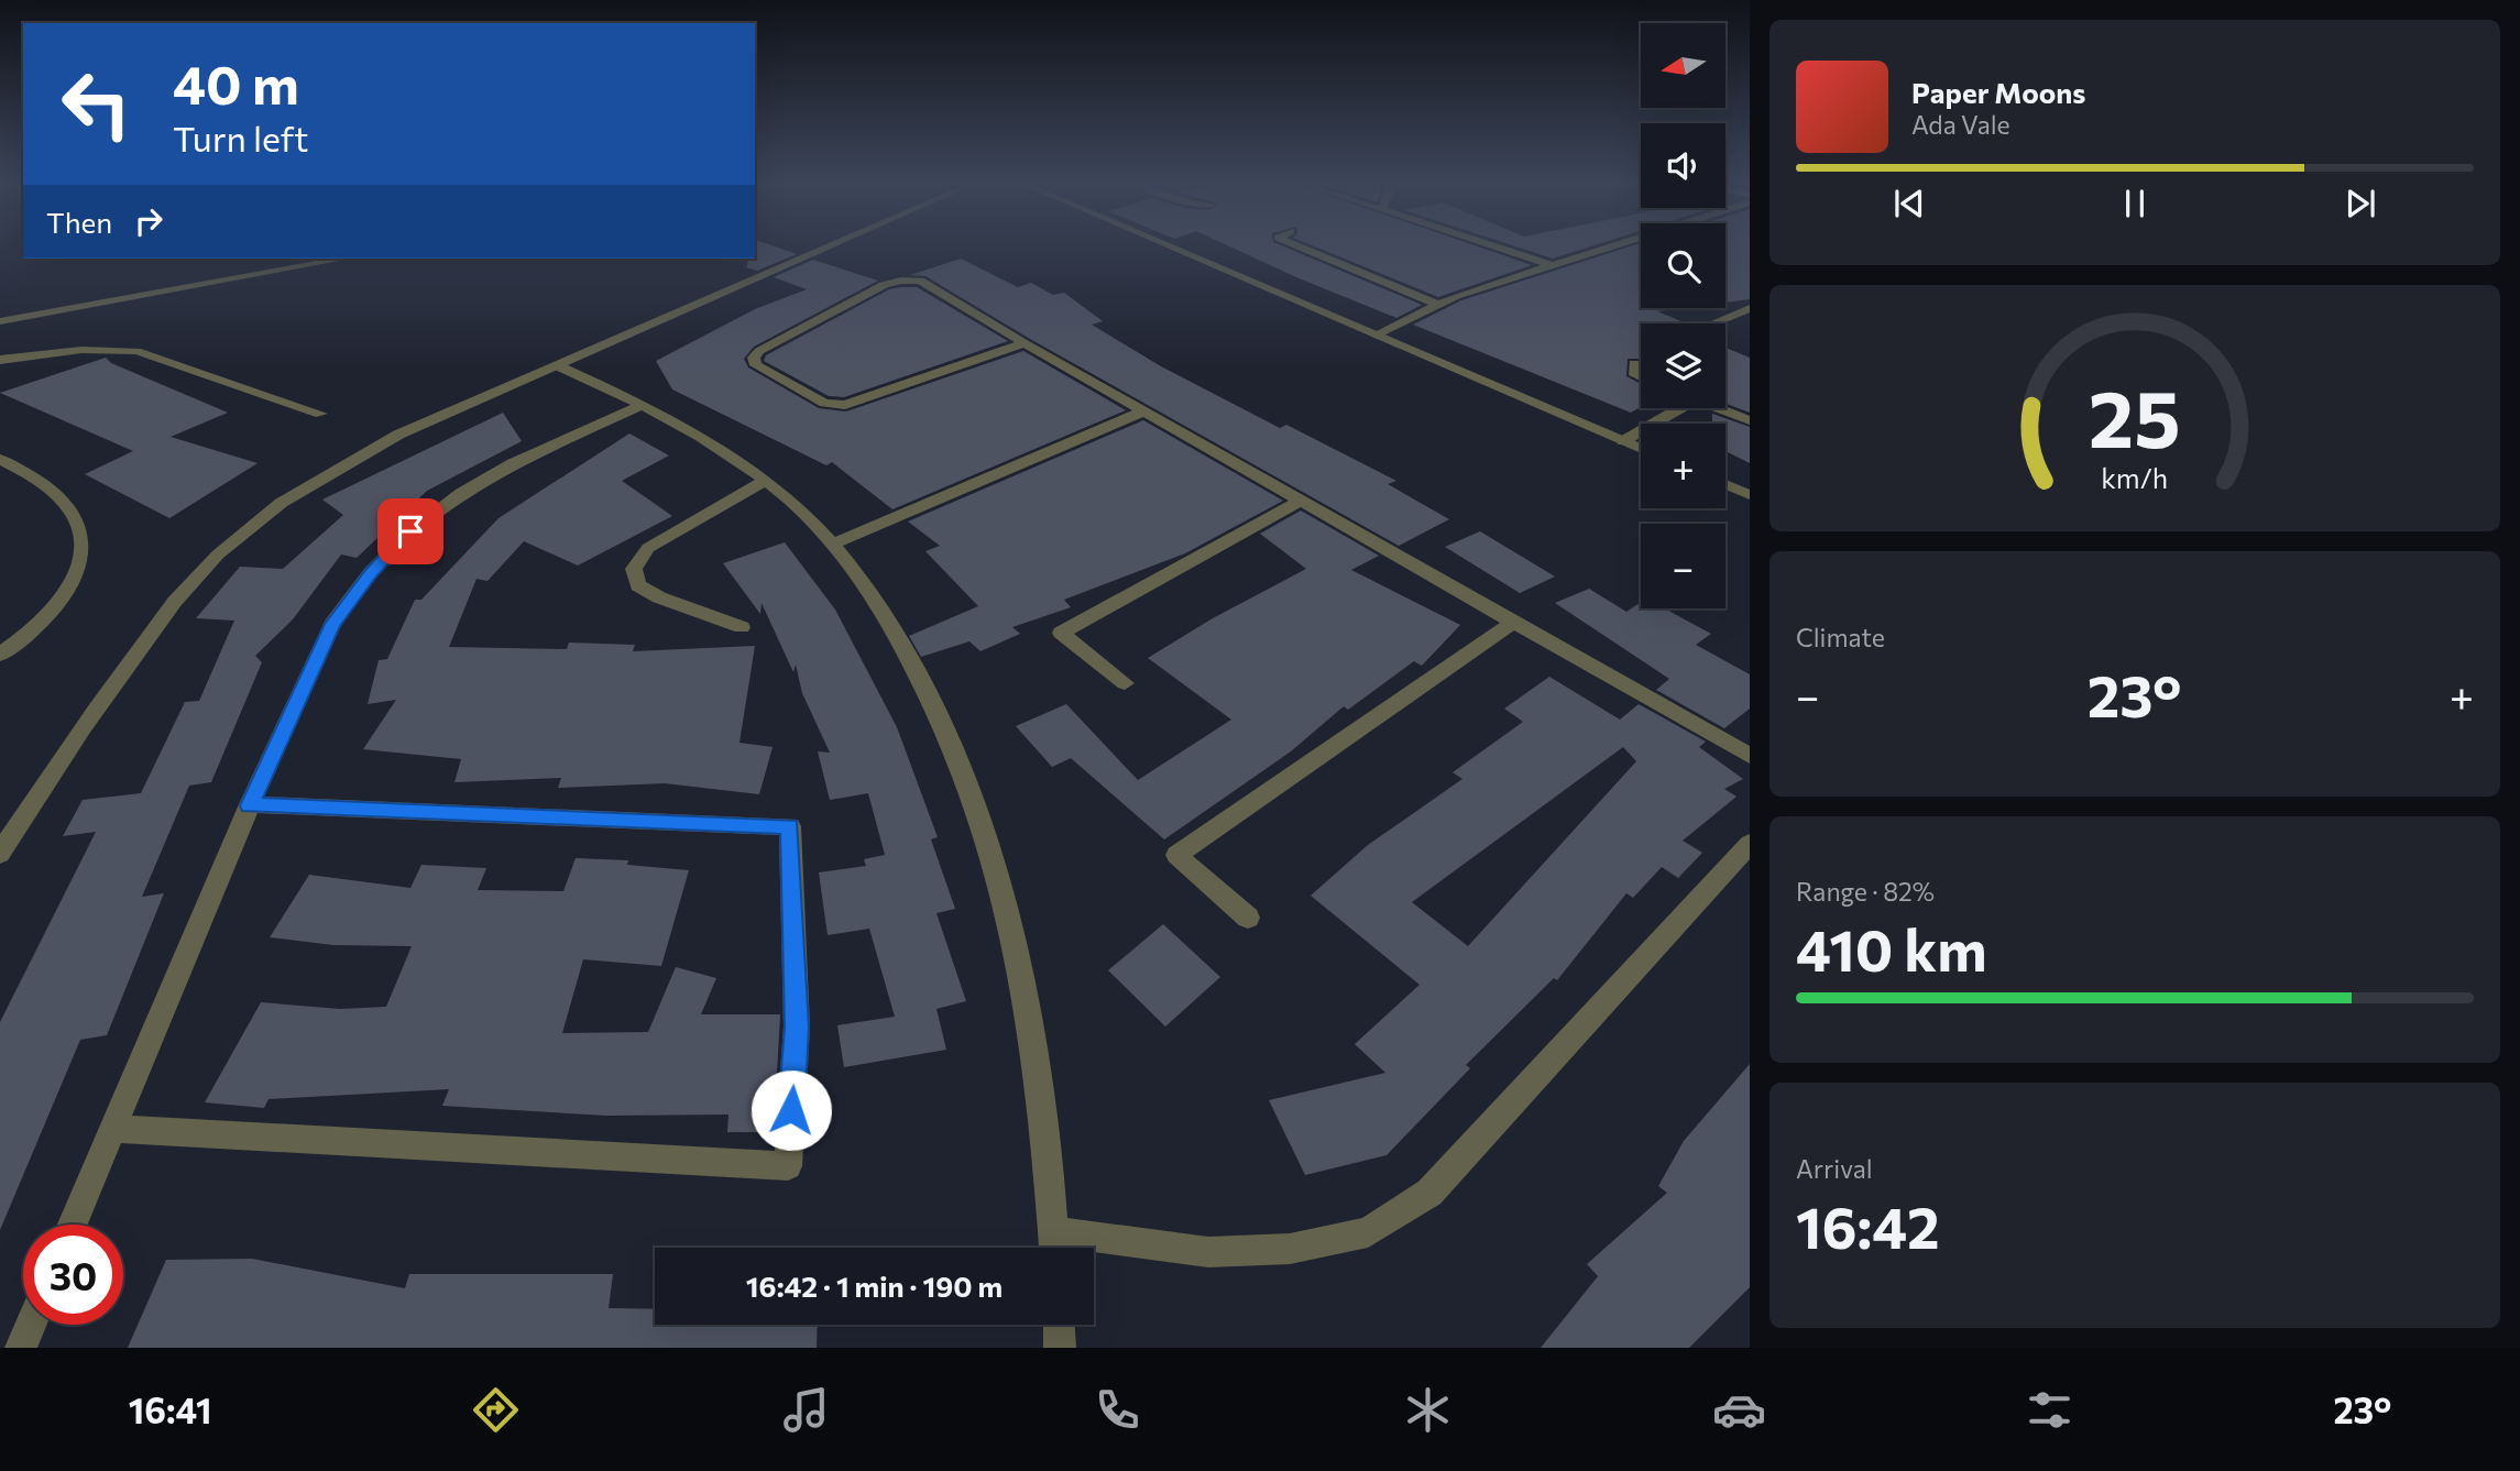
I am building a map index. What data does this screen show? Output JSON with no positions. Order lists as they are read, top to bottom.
{
  "north": "left",
  "page": {
    "map_buttons": ["+", "−"],
    "turn": ["40 m", "Turn left"],
    "song": ["Paper Moons", "Ada Vale"],
    "then": "Then",
    "tile": [
      "Climate",
      ["Range · 82%", "410 km"],
      ["Arrival", "16:42"]
    ],
    "heat": ["−", "23°", "+"],
    "limit": "30",
    "trip": "16:42 · 1 min · 190 m",
    "tabs": ["16:41", "23°"],
    "gauge": ["25", "km/h"]
  }
}
